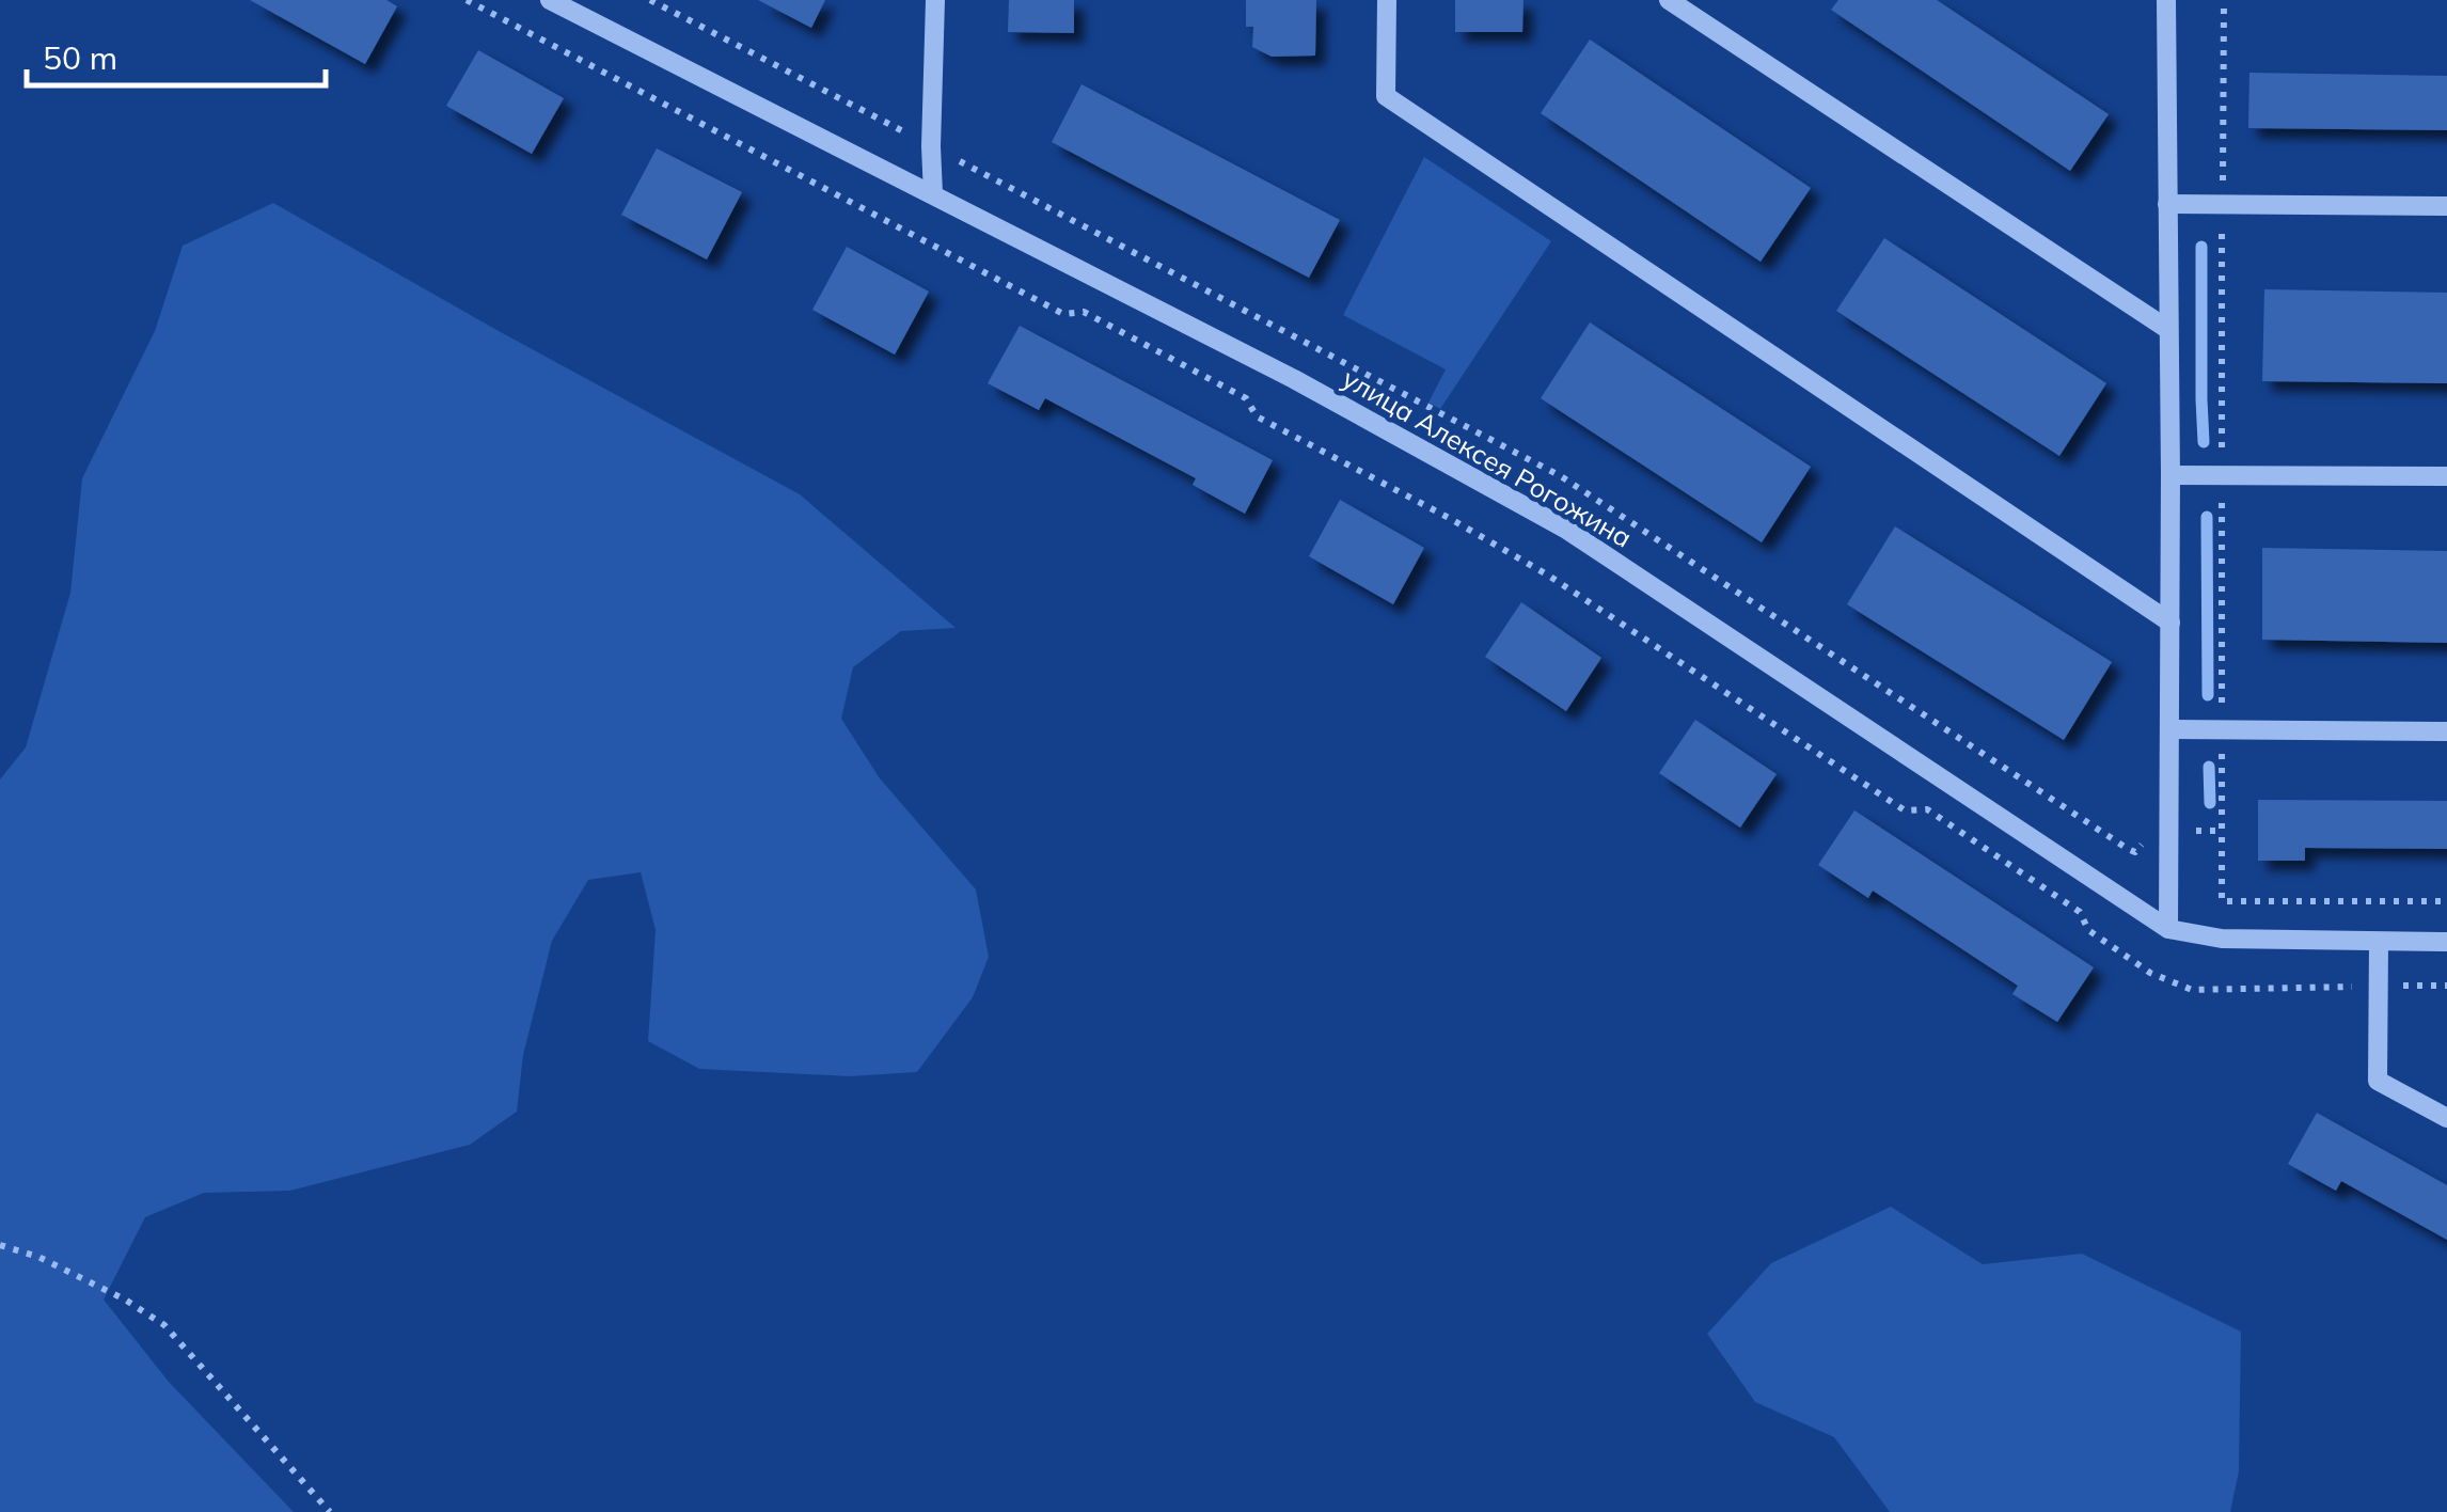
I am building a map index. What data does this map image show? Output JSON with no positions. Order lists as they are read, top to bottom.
{
  "streets": {
    "street": ["улица Алексея Рогожина"]
  },
  "scale_bar": "50 m"
}
